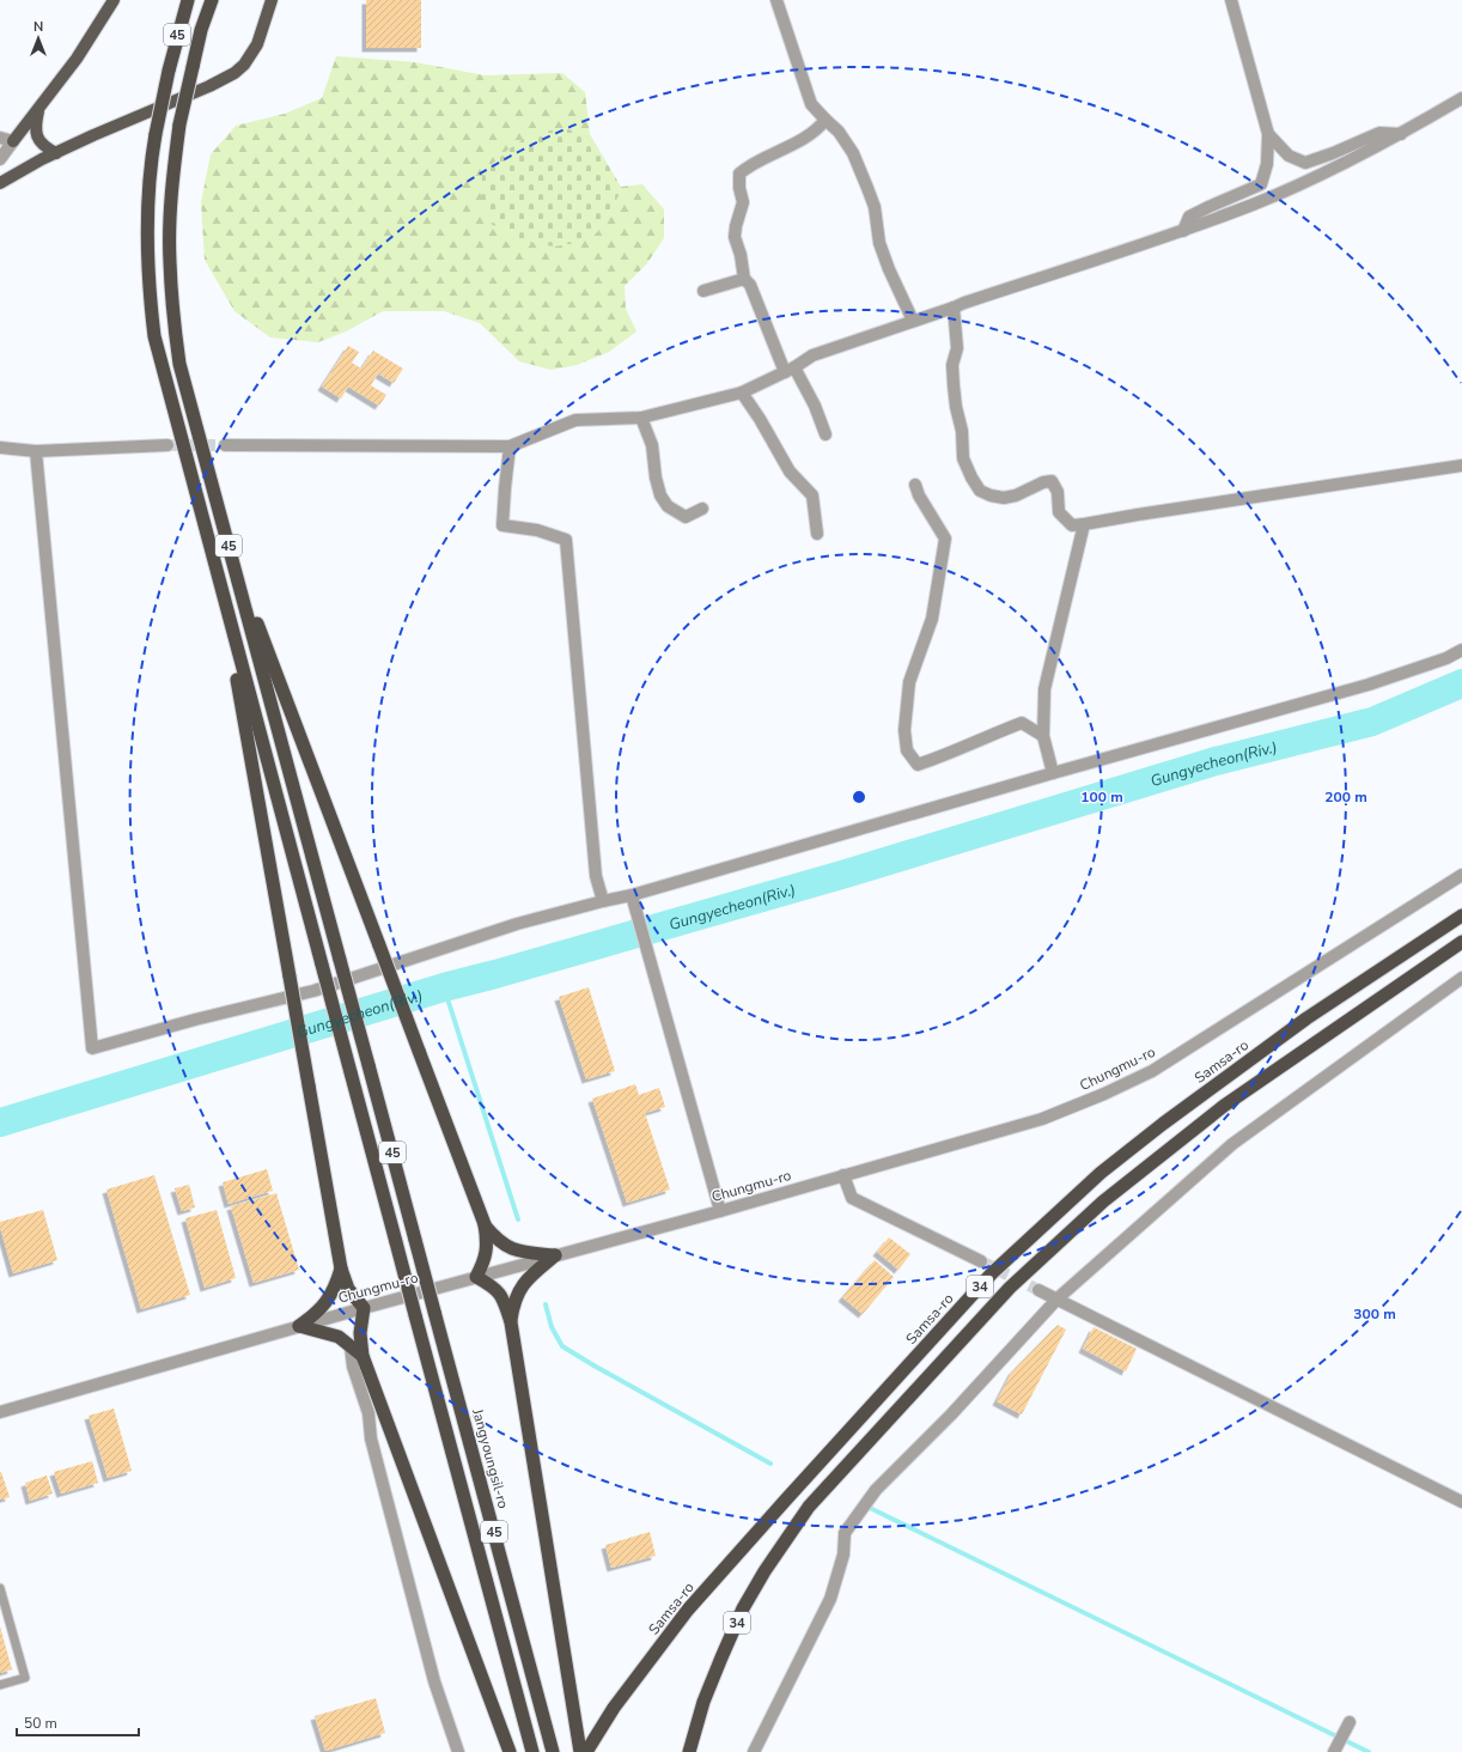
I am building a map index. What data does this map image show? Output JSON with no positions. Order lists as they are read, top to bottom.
{
  "streets": {
    "highway": [
      "45",
      "Samsa-ro",
      "34",
      "Jangyoungsil-ro"
    ],
    "street": ["Chungmu-ro"]
  },
  "crossings": [
    ["45", "Jangyoungsil-ro"]
  ],
  "water": ["Gungyecheon(Riv.)"],
  "scale_bar": "50 m",
  "north": "top",
  "rings": ["100 m", "200 m", "300 m"]
}
